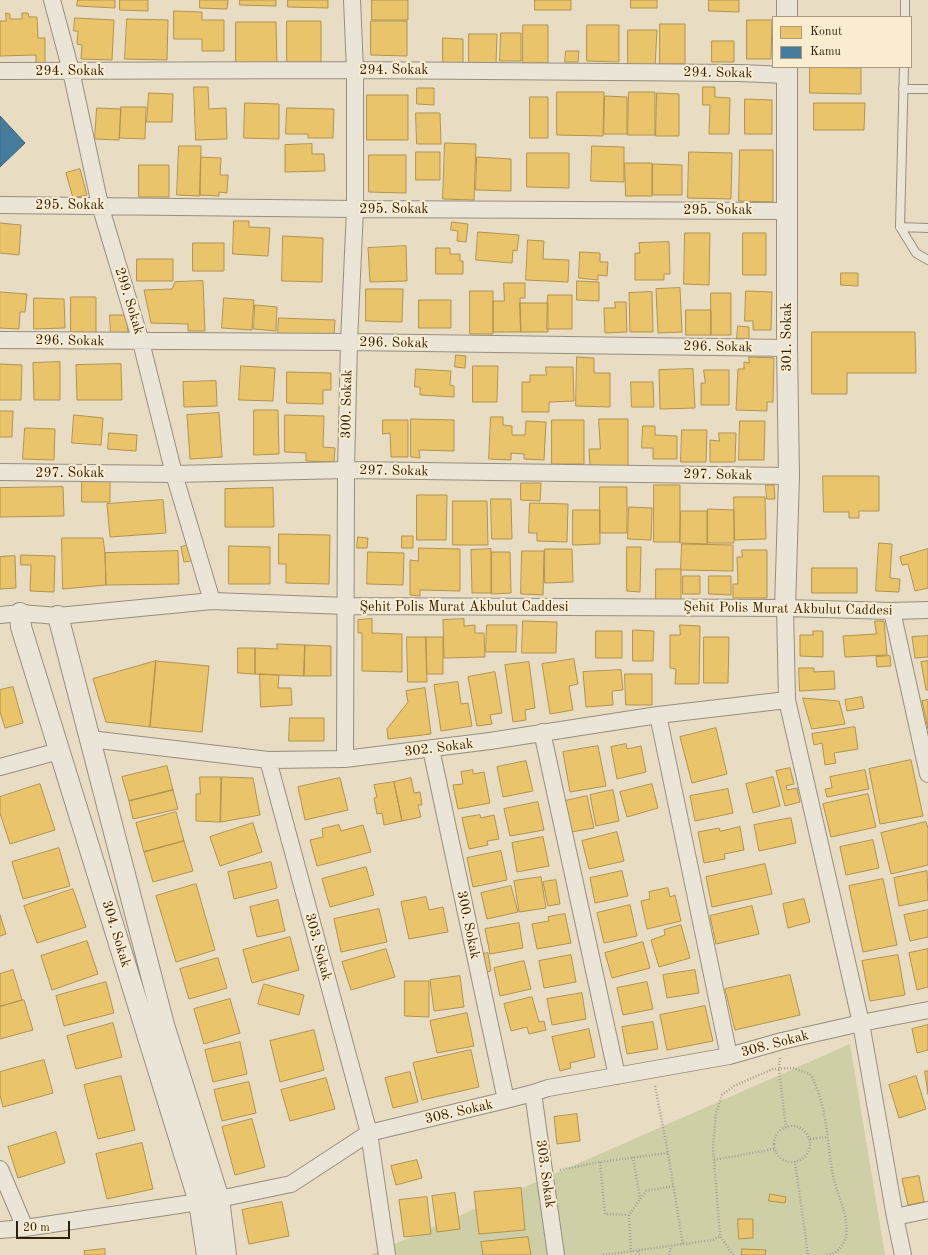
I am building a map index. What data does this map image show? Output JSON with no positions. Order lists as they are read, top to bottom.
{
  "streets": {
    "street": [
      "294. Sokak",
      "295. Sokak",
      "299. Sokak",
      "301. Sokak",
      "296. Sokak",
      "300. Sokak",
      "297. Sokak",
      "Şehit Polis Murat Akbulut Caddesi",
      "302. Sokak",
      "304. Sokak",
      "303. Sokak",
      "308. Sokak"
    ]
  },
  "crossings": [
    ["294. Sokak", "299. Sokak"],
    ["294. Sokak", "301. Sokak"],
    ["294. Sokak", "300. Sokak"],
    ["295. Sokak", "299. Sokak"],
    ["295. Sokak", "301. Sokak"],
    ["295. Sokak", "300. Sokak"],
    ["299. Sokak", "296. Sokak"],
    ["299. Sokak", "297. Sokak"],
    ["299. Sokak", "Şehit Polis Murat Akbulut Caddesi"],
    ["301. Sokak", "296. Sokak"],
    ["301. Sokak", "297. Sokak"],
    ["301. Sokak", "Şehit Polis Murat Akbulut Caddesi"],
    ["296. Sokak", "300. Sokak"],
    ["300. Sokak", "297. Sokak"],
    ["300. Sokak", "Şehit Polis Murat Akbulut Caddesi"],
    ["300. Sokak", "302. Sokak"],
    ["300. Sokak", "308. Sokak"],
    ["Şehit Polis Murat Akbulut Caddesi", "304. Sokak"],
    ["302. Sokak", "304. Sokak"],
    ["302. Sokak", "303. Sokak"],
    ["304. Sokak", "308. Sokak"],
    ["303. Sokak", "308. Sokak"]
  ],
  "legend": ["Konut", "Kamu"],
  "scale_bar": "20 m"
}
